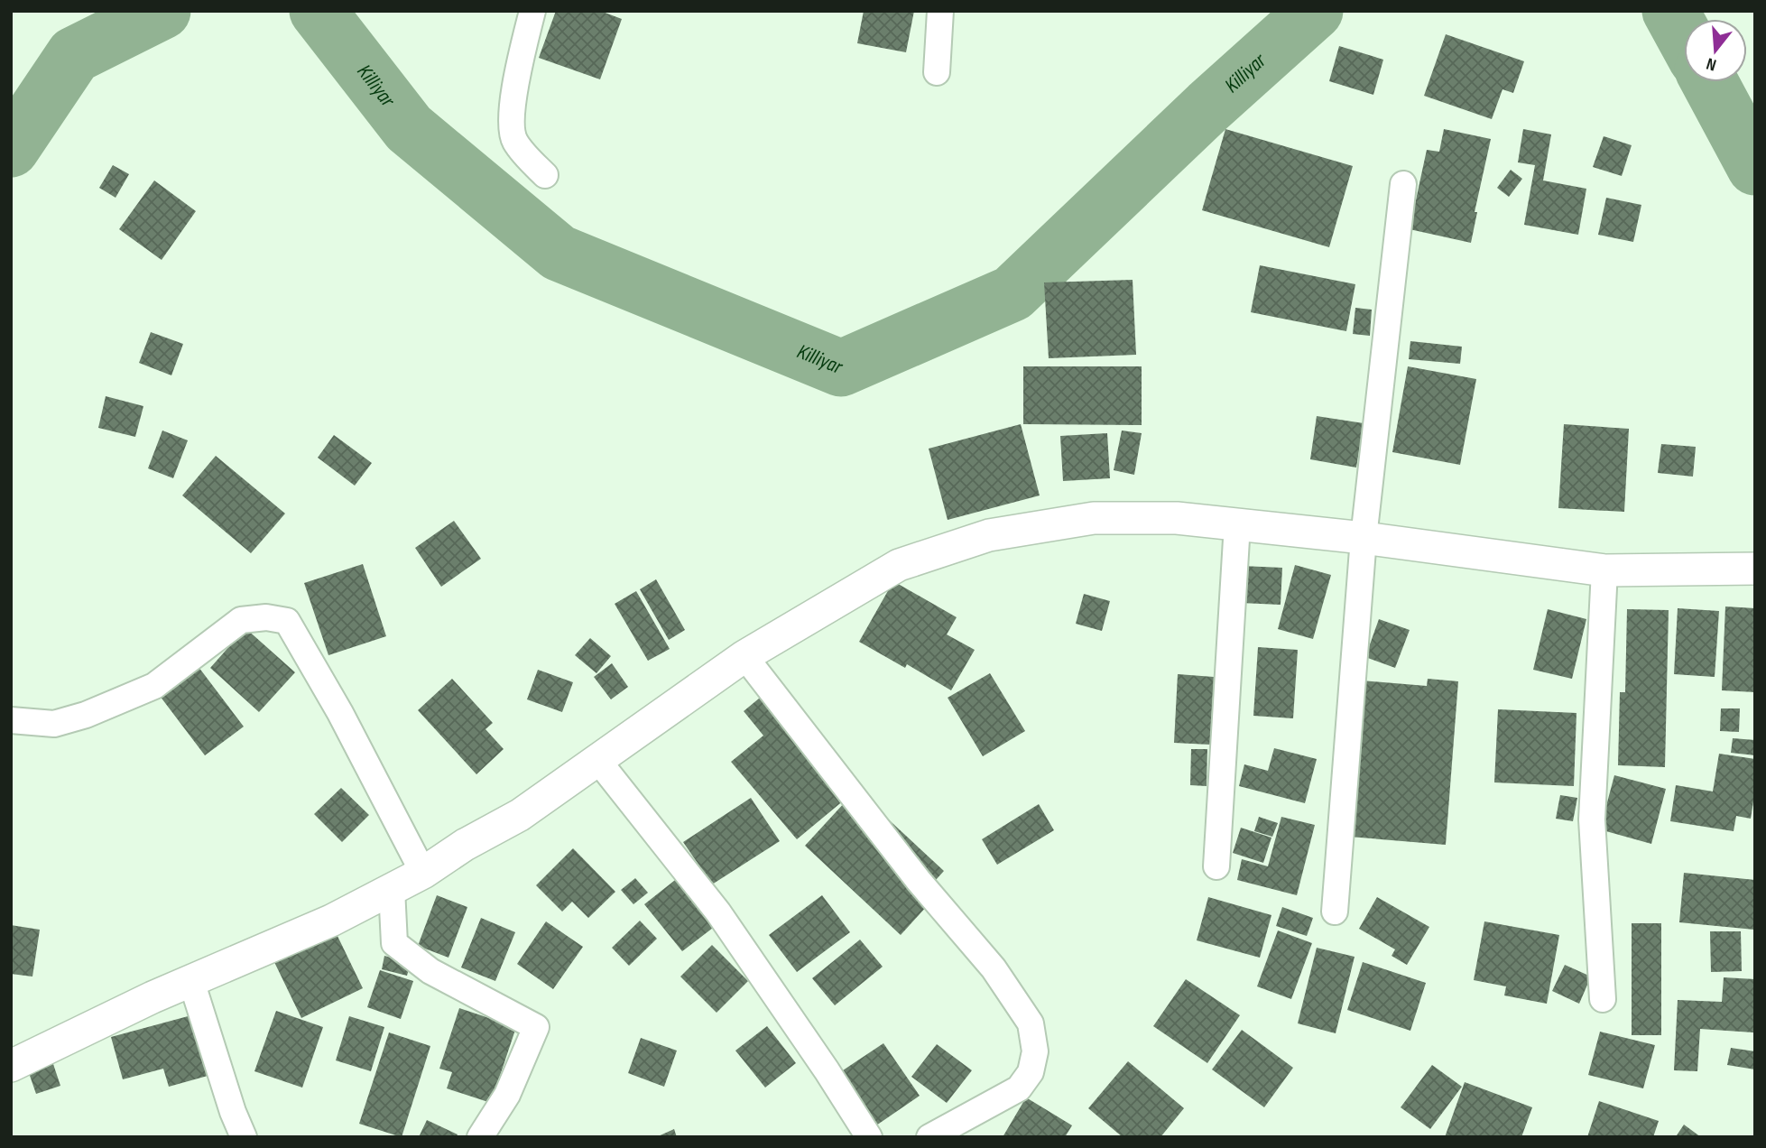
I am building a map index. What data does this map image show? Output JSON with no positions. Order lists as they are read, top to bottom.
{
  "water": ["Killiyar"],
  "north": "bottom"
}
